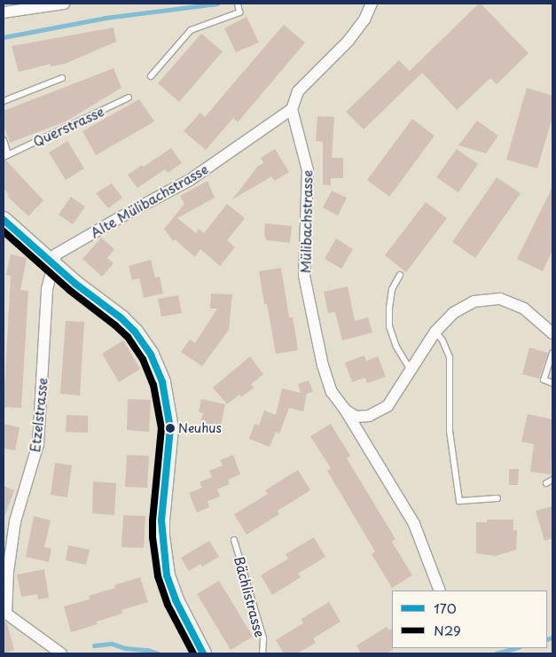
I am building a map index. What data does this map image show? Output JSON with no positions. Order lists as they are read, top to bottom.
{
  "streets": {
    "street": ["Alte Mülibachstrasse", "Mülibachstrasse", "Etzelstrasse"],
    "lane": ["Querstrasse", "Bächlistrasse"]
  },
  "crossings": [
    ["Alte Mülibachstrasse", "Mülibachstrasse"],
    ["Alte Mülibachstrasse", "Etzelstrasse"]
  ],
  "places": ["Neuhus"],
  "lines": ["transit line 170", "transit line N29"],
  "legend": ["170", "N29"]
}
